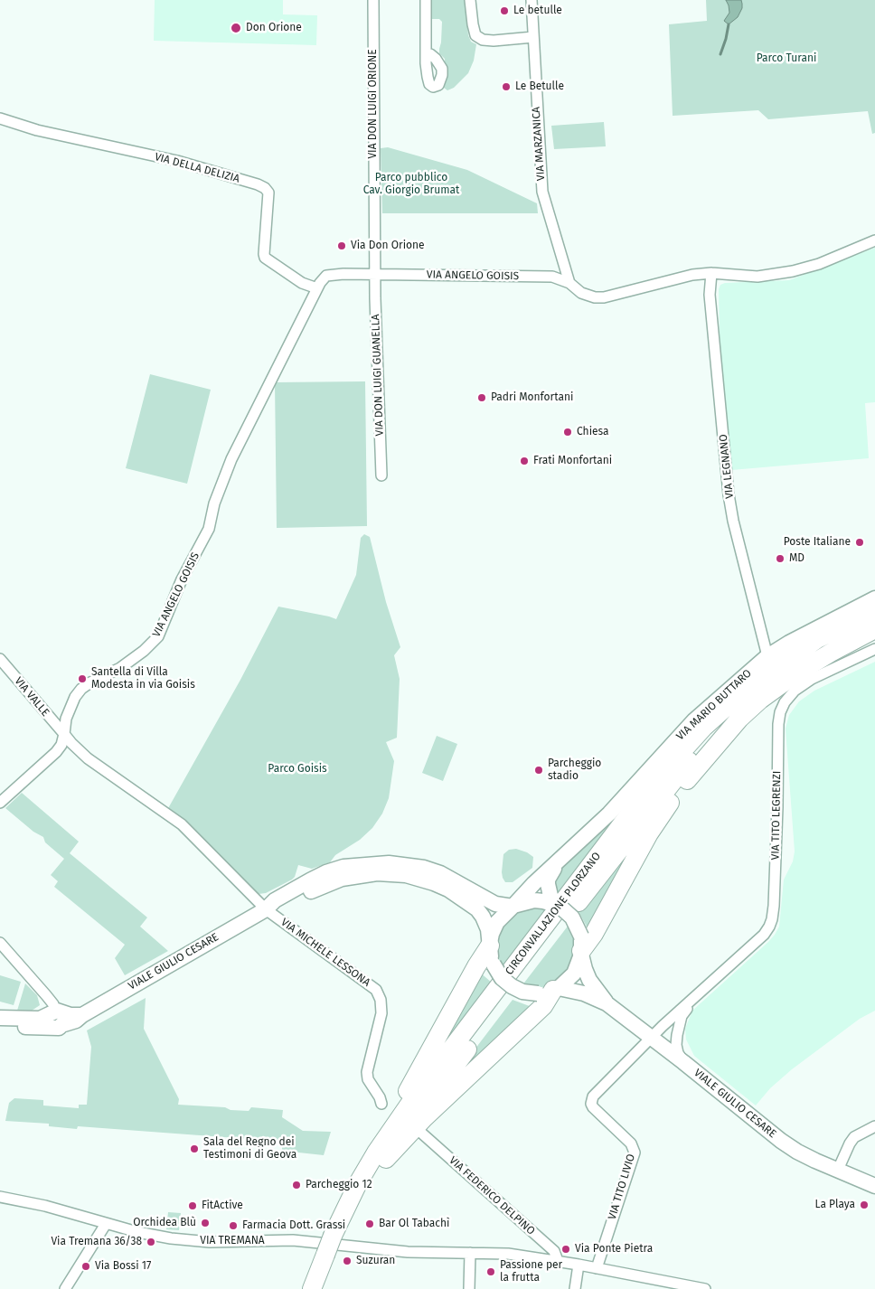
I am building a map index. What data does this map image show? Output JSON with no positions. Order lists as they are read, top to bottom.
{
  "streets": {
    "highway": ["CIRCONVALLAZIONE PLORZANO"],
    "street": [
      "VIA DON LUIGI ORIONE",
      "VIA MARZANICA",
      "VIA DELLA DELIZIA",
      "VIA ANGELO GOISIS",
      "VIA DON LUIGI GUANELLA",
      "VIA LEGNANO",
      "VIA VALLE",
      "VIA MARIO BUTTARO",
      "VIA TITO LEGRENZI",
      "VIA MICHELE LESSONA",
      "VIALE GIULIO CESARE",
      "VIA TITO LIVIO",
      "VIA FEDERICO DELPINO",
      "VIA TREMANA"
    ]
  },
  "crossings": [
    ["VIA DON LUIGI ORIONE", "VIA ANGELO GOISIS"],
    ["VIA DON LUIGI ORIONE", "VIA DON LUIGI GUANELLA"],
    ["VIA MARZANICA", "VIA ANGELO GOISIS"],
    ["VIA DELLA DELIZIA", "VIA ANGELO GOISIS"],
    ["VIA ANGELO GOISIS", "VIA DON LUIGI GUANELLA"],
    ["VIA ANGELO GOISIS", "VIA LEGNANO"],
    ["VIA ANGELO GOISIS", "VIA VALLE"],
    ["VIA LEGNANO", "VIA MARIO BUTTARO"],
    ["VIA MARIO BUTTARO", "VIALE GIULIO CESARE"],
    ["VIA TITO LEGRENZI", "VIALE GIULIO CESARE"],
    ["VIA TITO LEGRENZI", "VIA TITO LIVIO"],
    ["VIA MICHELE LESSONA", "VIALE GIULIO CESARE"],
    ["VIALE GIULIO CESARE", "VIA TITO LIVIO"]
  ],
  "parks": ["Parco Turani", "Parco pubblico Cav. Giorgio Brumat", "Parco Goisis"],
  "places": [
    "Le betulle",
    "Don Orione",
    "Le Betulle",
    "Via Don Orione",
    "Padri Monfortani",
    "Chiesa",
    "Frati Monfortani",
    "Poste Italiane",
    "MD",
    "Santella di Villa Modesta in via Goisis",
    "Parcheggio stadio",
    "Sala del Regno dei Testimoni di Geova",
    "Parcheggio 12",
    "La Playa",
    "FitActive",
    "Orchidea Blù",
    "Bar Ol Tabachì",
    "Farmacia Dott. Grassi",
    "Via Tremana 36/38",
    "Via Ponte Pietra",
    "Suzuran",
    "Via Bossi 17",
    "Passione per la frutta"
  ]
}
